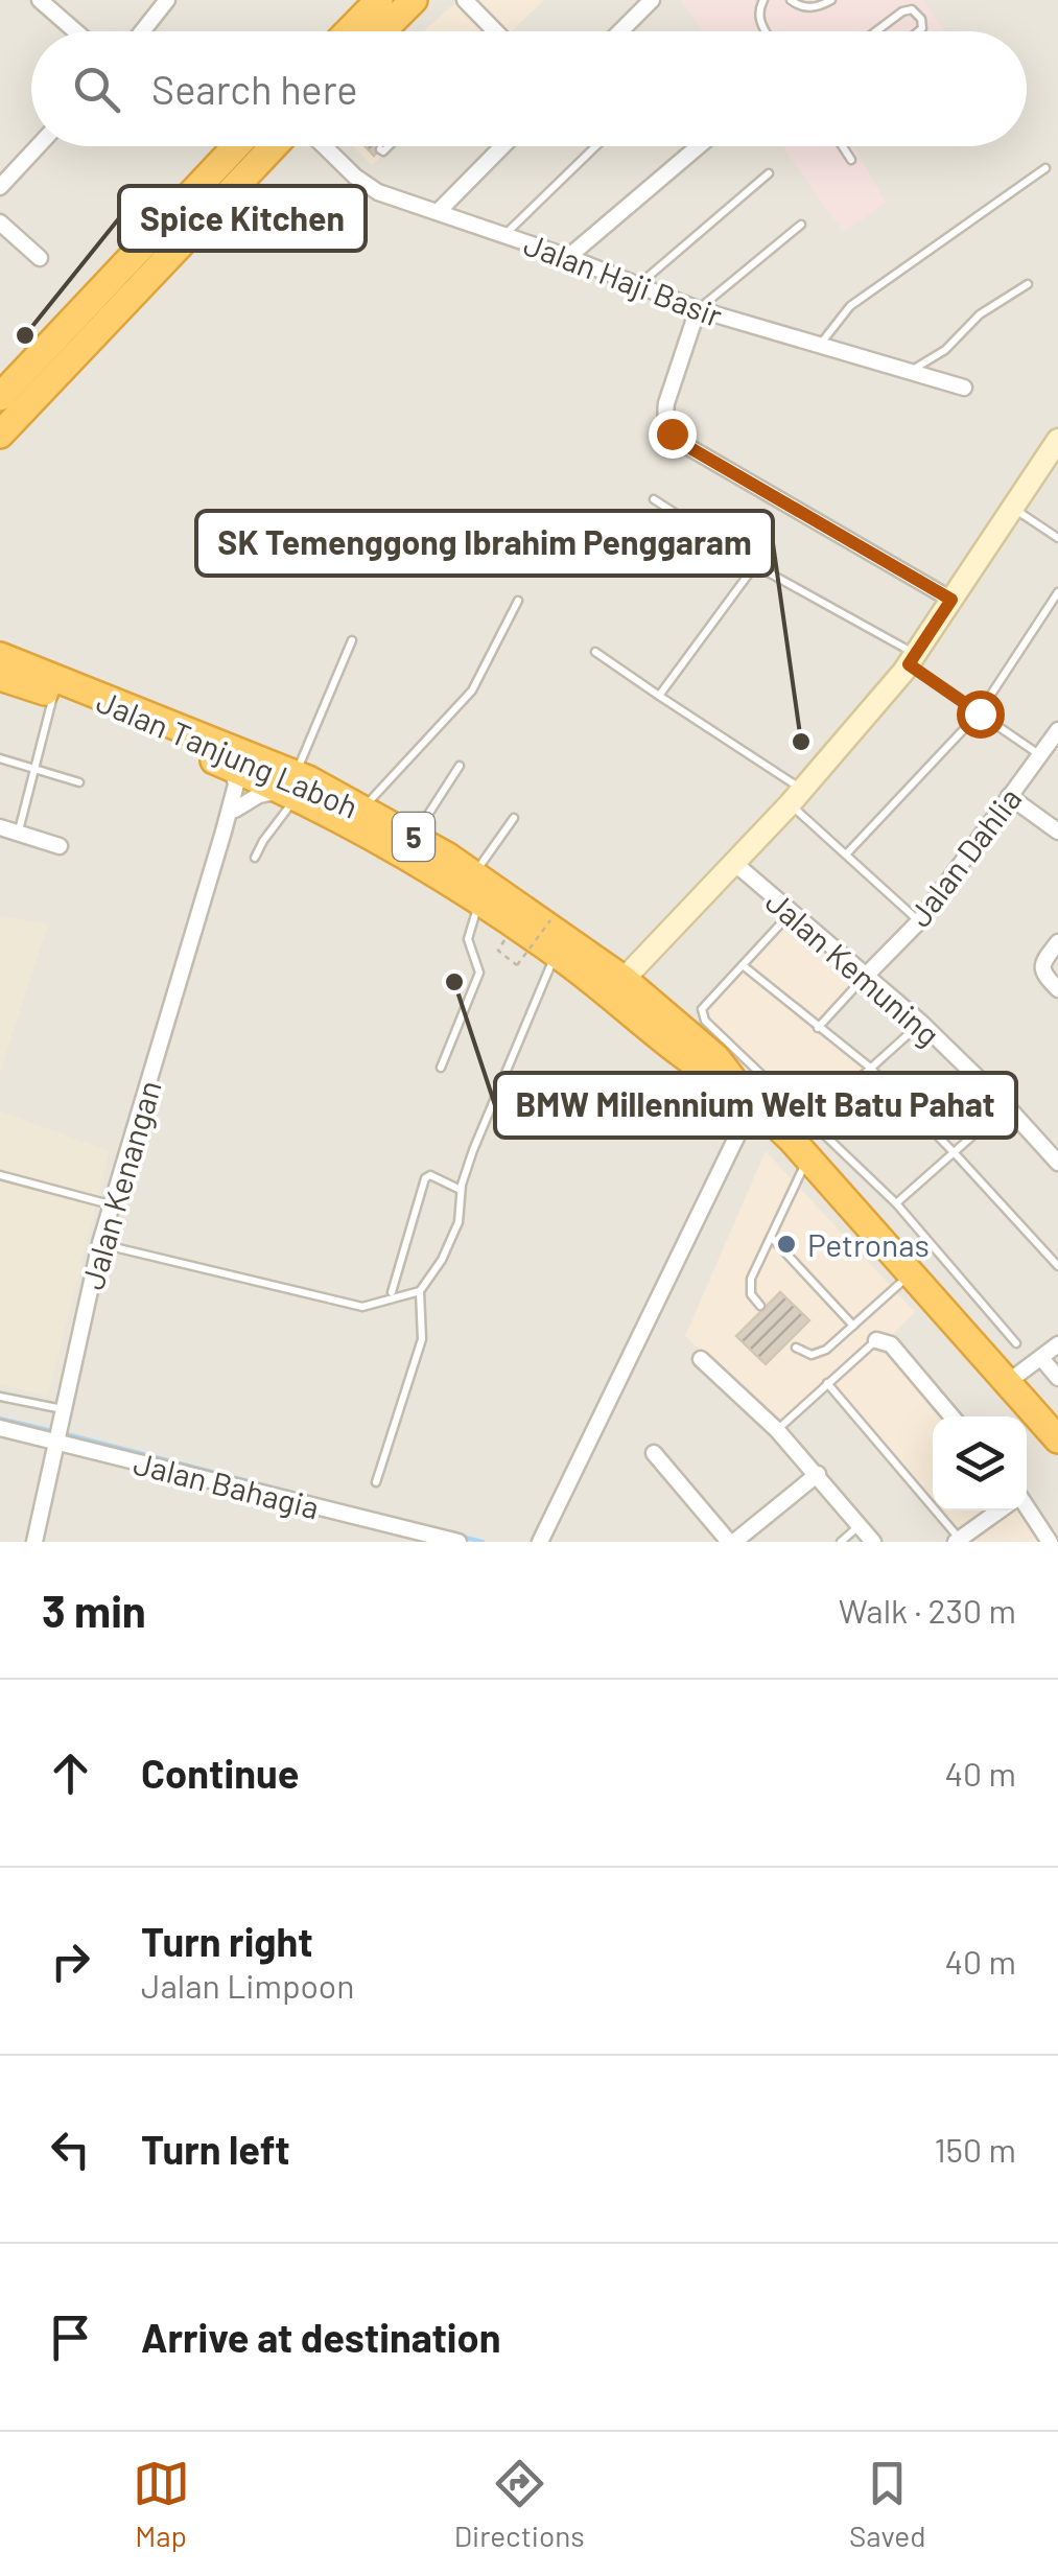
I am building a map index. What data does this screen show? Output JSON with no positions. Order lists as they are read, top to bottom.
{
  "streets": {
    "highway": ["Jalan Tanjung Laboh", "5"],
    "street": [
      "Jalan Haji Basir",
      "Jalan Dahlia",
      "Jalan Kemuning",
      "Jalan Kenangan",
      "Jalan Bahagia"
    ]
  },
  "crossings": [
    ["Jalan Tanjung Laboh", "Jalan Kenangan"],
    ["Jalan Dahlia", "Jalan Kemuning"],
    ["Jalan Kenangan", "Jalan Bahagia"]
  ],
  "places": [
    "Spice Kitchen",
    "SK Temenggong Ibrahim Penggaram",
    "BMW Millennium Welt Batu Pahat",
    "Petronas"
  ],
  "page": {
    "search": "Search here",
    "heading": ["3 min", "Walk · 230 m"],
    "list": [
      ["Continue", "40 m"],
      ["Turn right", "Jalan Limpoon", "40 m"],
      ["Turn left", "150 m"],
      "Arrive at destination"
    ],
    "nav": ["Map", "Directions", "Saved"]
  }
}
